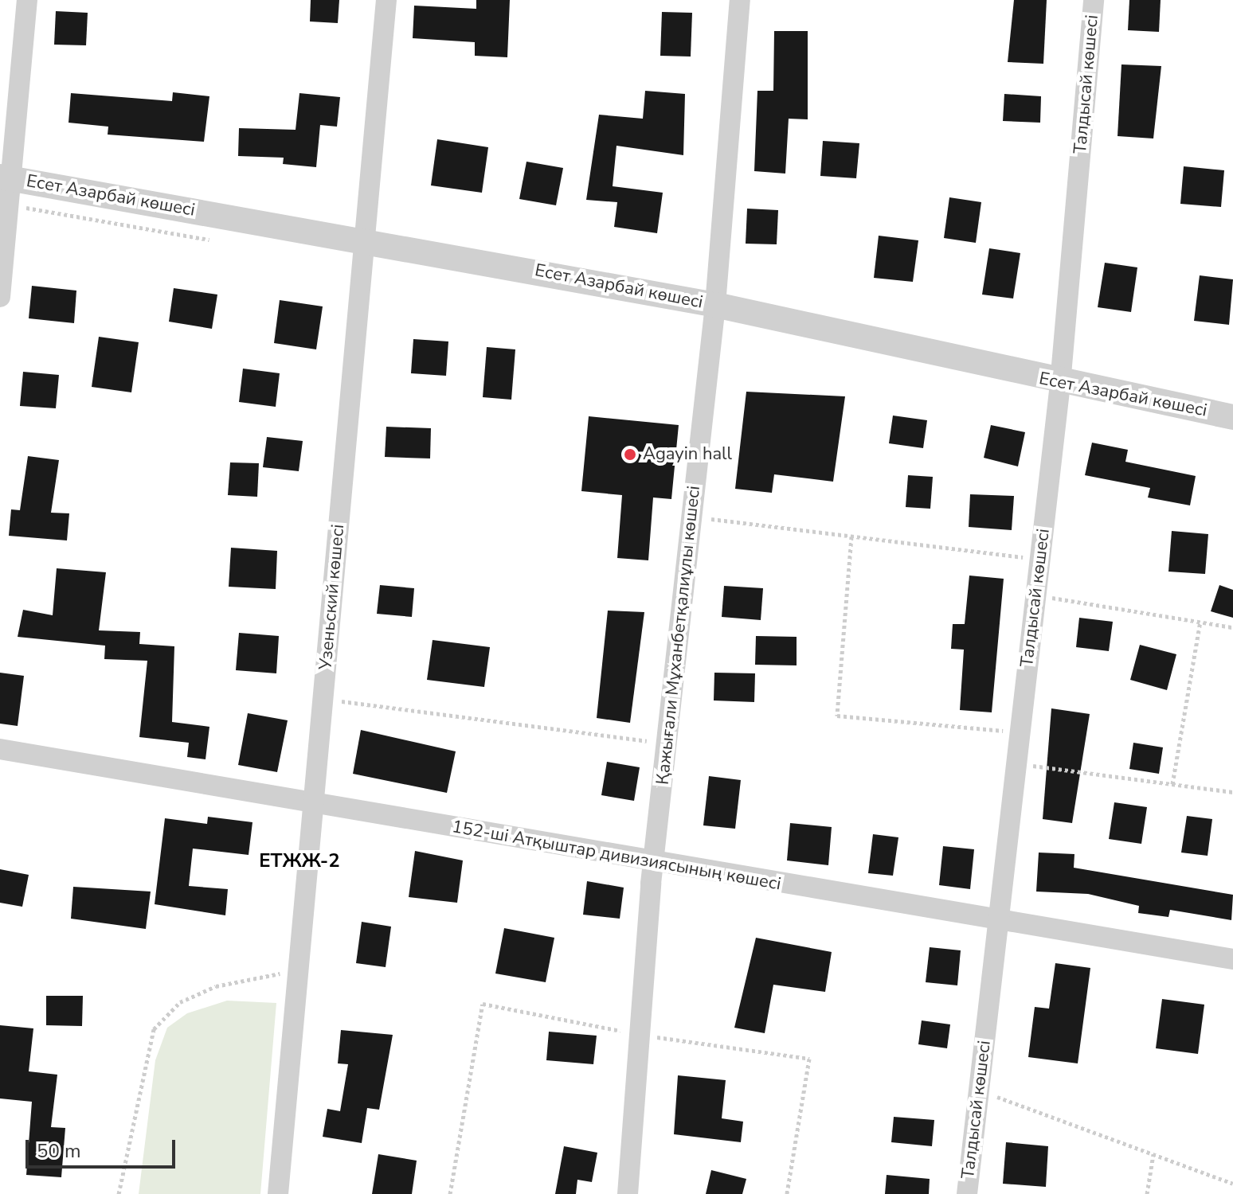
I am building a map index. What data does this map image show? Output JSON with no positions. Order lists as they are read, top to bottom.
{
  "streets": {
    "street": [
      "Талдысай көшесі",
      "Есет Азарбай көшесі",
      "Узеньский көшесі",
      "Қажығали Мұханбетқалиұлы көшесі",
      "152-ші Атқыштар дивизиясының көшесі"
    ]
  },
  "crossings": [
    ["Талдысай көшесі", "Есет Азарбай көшесі"],
    ["Талдысай көшесі", "152-ші Атқыштар дивизиясының көшесі"],
    ["Есет Азарбай көшесі", "Узеньский көшесі"],
    ["Есет Азарбай көшесі", "Қажығали Мұханбетқалиұлы көшесі"],
    ["Узеньский көшесі", "152-ші Атқыштар дивизиясының көшесі"],
    ["Қажығали Мұханбетқалиұлы көшесі", "152-ші Атқыштар дивизиясының көшесі"]
  ],
  "districts": ["ЕТЖЖ-2"],
  "places": ["Agayin hall"],
  "scale_bar": "50 m"
}
